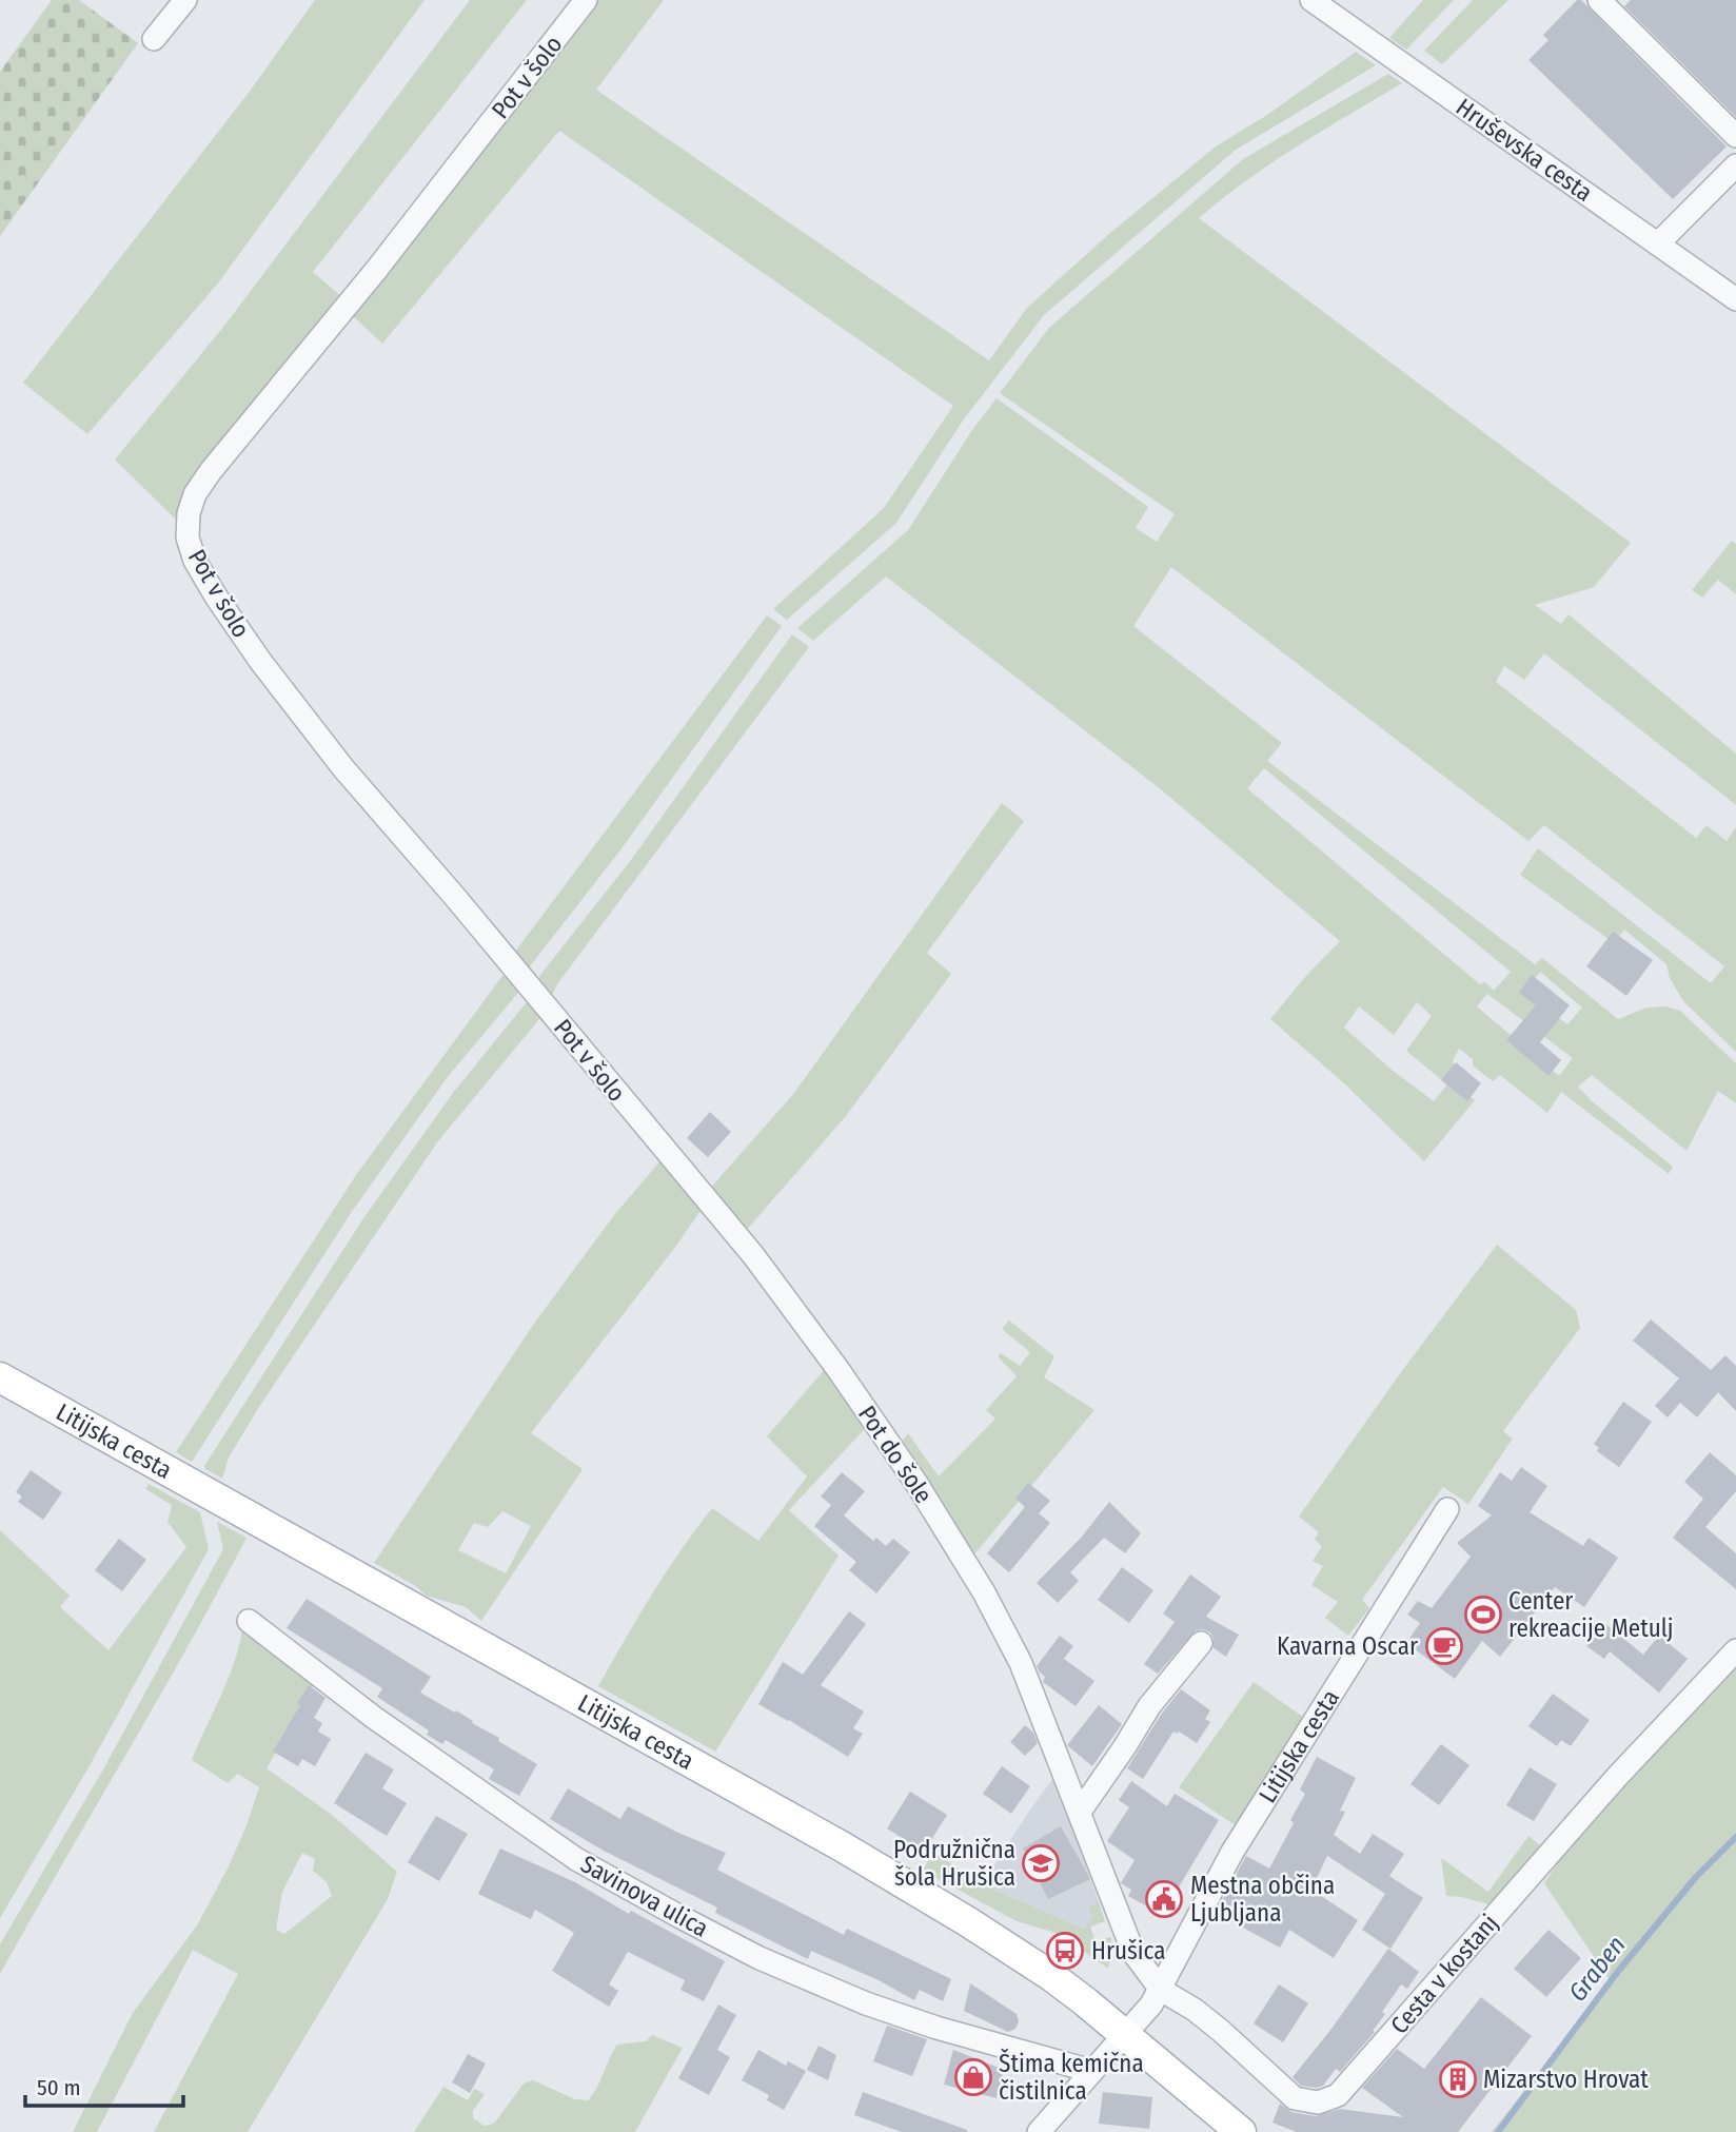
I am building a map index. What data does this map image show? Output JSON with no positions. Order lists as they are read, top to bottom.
{
  "streets": {
    "main road": ["Litijska cesta"],
    "street": [
      "Pot v šolo",
      "Hruševska cesta",
      "Pot do šole",
      "Savinova ulica",
      "Cesta v kostanj"
    ]
  },
  "crossings": [
    ["Pot v šolo", "Pot do šole"],
    ["Litijska cesta", "Pot do šole"],
    ["Litijska cesta", "Cesta v kostanj"],
    ["Pot do šole", "Cesta v kostanj"]
  ],
  "water": ["Graben"],
  "places": {
    "sports": ["Center rekreacije Metulj"],
    "cafe": ["Kavarna Oscar"],
    "school or university": ["Podružnična šola Hrušica"],
    "public building": ["Mestna občina Ljubljana"],
    "bus stop": ["Hrušica"],
    "shop": ["Štima kemična čistilnica"],
    "building": ["Mizarstvo Hrovat"]
  },
  "scale_bar": "50 m"
}
